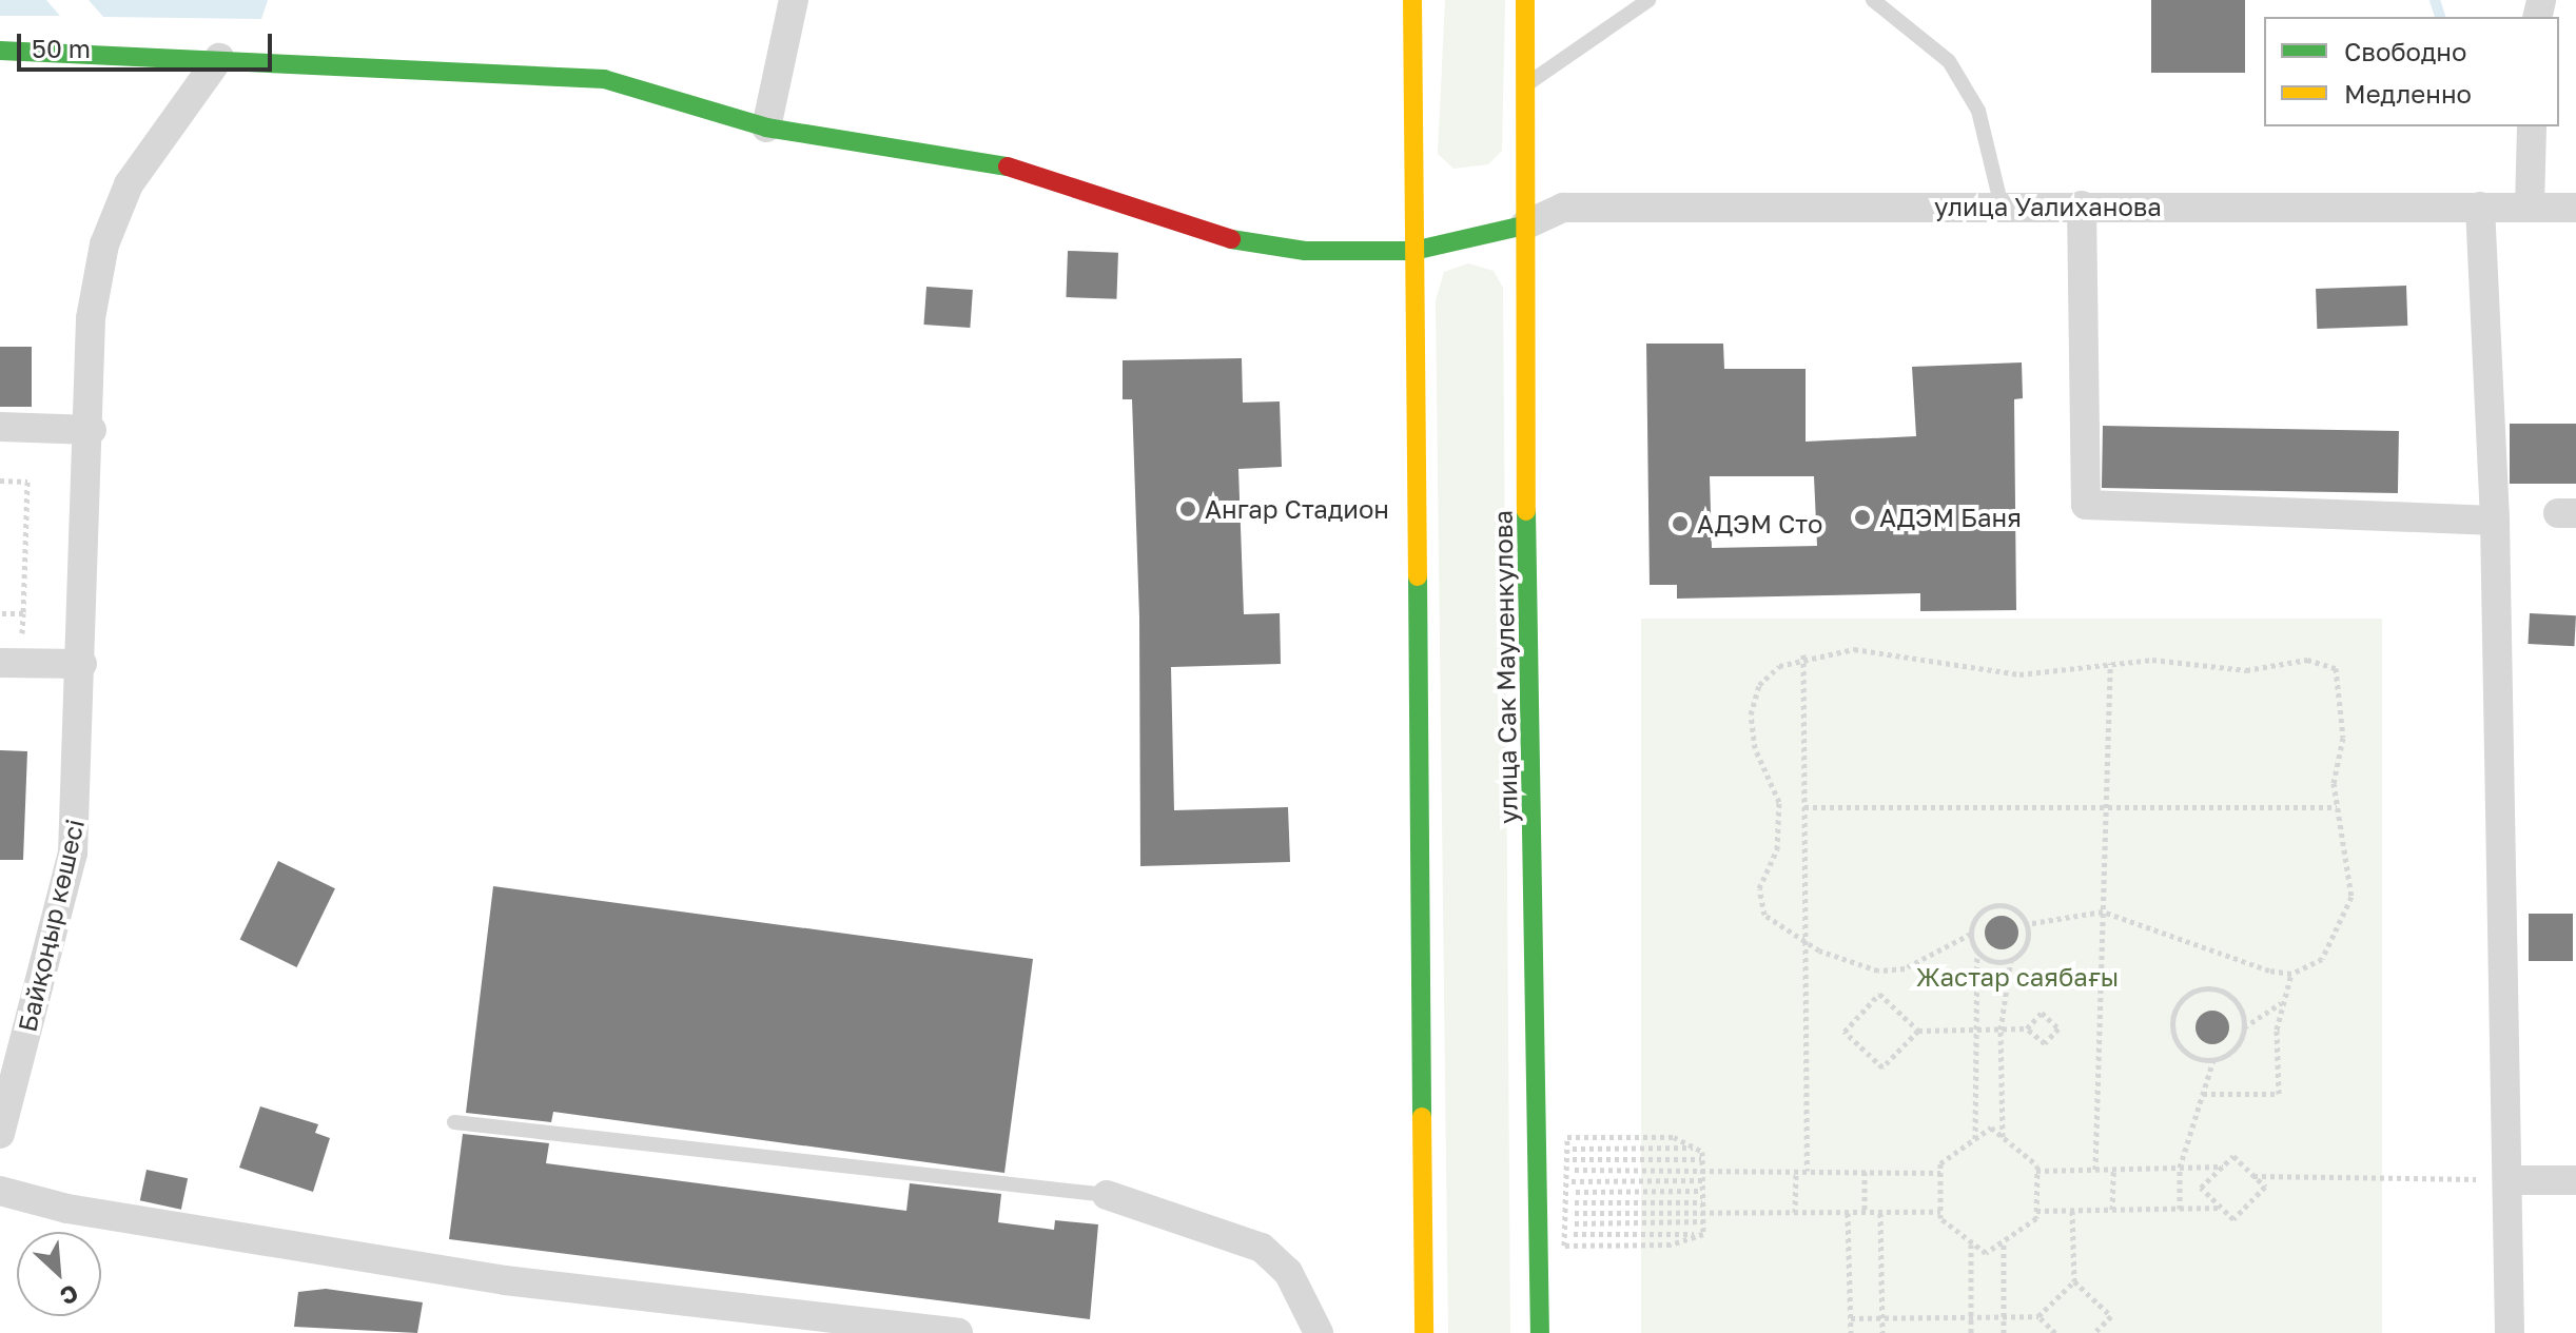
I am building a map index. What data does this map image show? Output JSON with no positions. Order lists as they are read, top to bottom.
{
  "streets": {
    "main road": ["улица Сак Мауленкулова"],
    "street": ["улица Уалиханова", "Байқоңыр көшесі"]
  },
  "crossings": [
    ["улица Уалиханова", "улица Сак Мауленкулова"]
  ],
  "parks": ["Жастар саябағы"],
  "places": ["Ангар Стадион", "АДЭМ Баня", "АДЭМ Сто"],
  "legend": ["Свободно", "Медленно"],
  "scale_bar": "50 m",
  "north": "bottom right"
}
